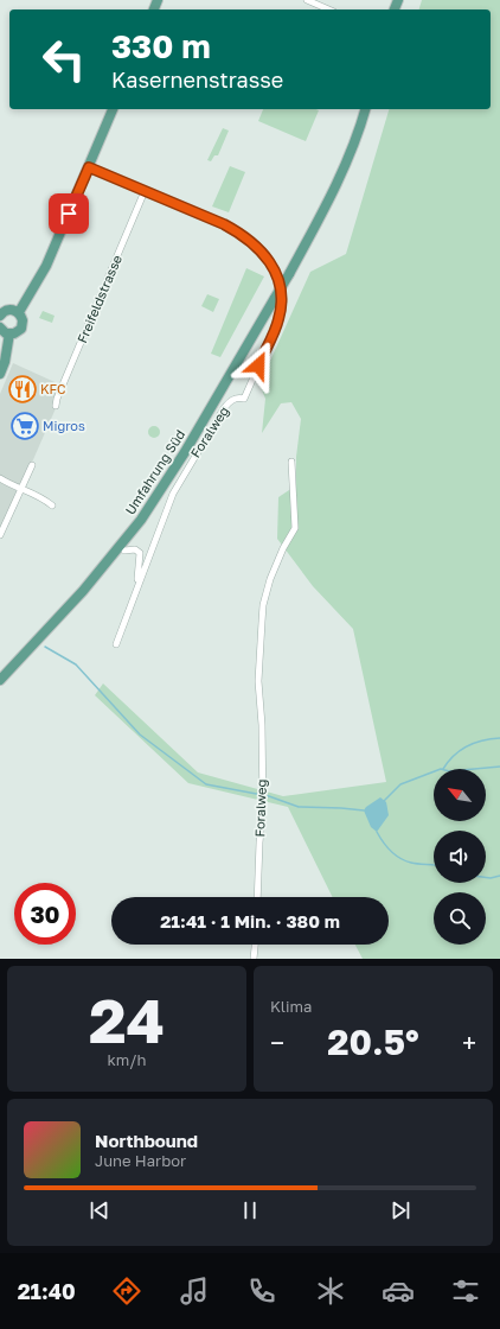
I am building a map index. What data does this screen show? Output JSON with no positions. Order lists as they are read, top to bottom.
{
  "streets": {
    "main road": ["Umfahrung Süd"],
    "street": ["Freifeldstrasse", "Foralweg"]
  },
  "crossings": [
    ["Freifeldstrasse", "Foralweg"]
  ],
  "places": {
    "restaurant": ["KFC"],
    "supermarket": ["Migros"]
  },
  "north": "top left",
  "page": {
    "turn": ["330 m", "Kasernenstrasse"],
    "limit": "30",
    "trip": "21:41 · 1 Min. · 380 m",
    "tile": [
      ["24", "km/h"],
      "Klima"
    ],
    "heat": ["−", "20.5°", "+"],
    "song": ["Northbound", "June Harbor"],
    "tabs": "21:40"
  }
}
